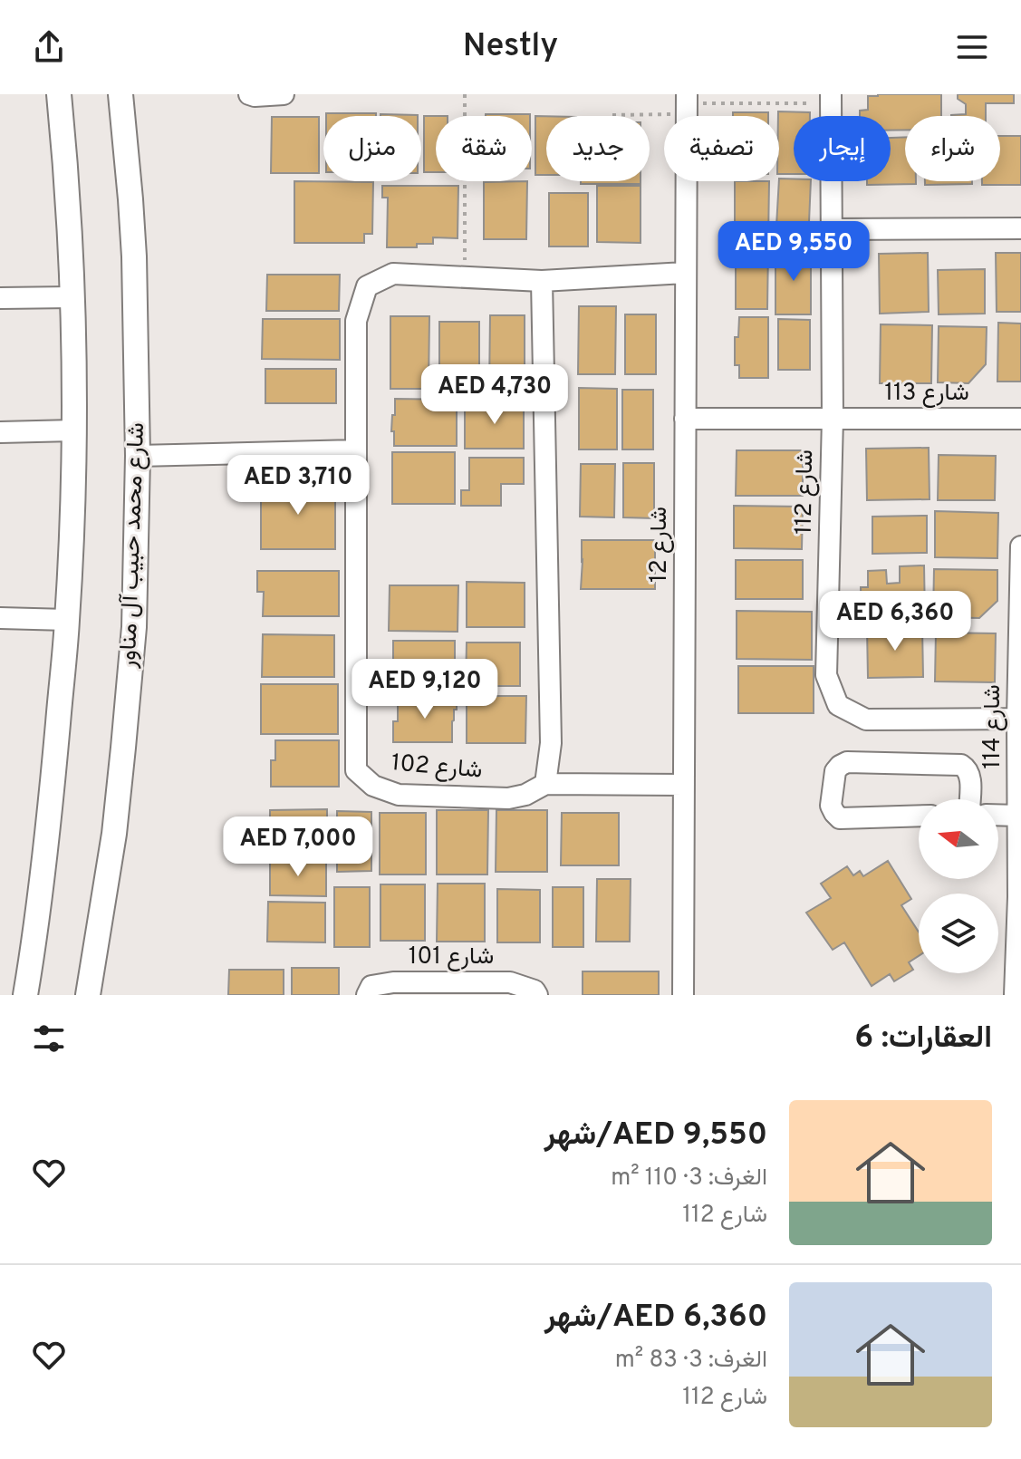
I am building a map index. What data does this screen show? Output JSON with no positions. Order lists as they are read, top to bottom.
{
  "streets": {
    "main road": ["شارع محمد حبيب آل مناور"],
    "street": [
      "شارع 113",
      "شارع 112",
      "شارع 12",
      "شارع 114",
      "شارع 102",
      "شارع 101"
    ]
  },
  "crossings": [
    ["شارع 113", "شارع 112"],
    ["شارع 113", "شارع 12"],
    ["شارع 112", "شارع 114"],
    ["شارع 12", "شارع 102"]
  ],
  "north": "left",
  "page": {
    "header": "Nestly",
    "chip": [
      "شراء",
      "إيجار",
      "تصفية",
      "جديد",
      "شقة",
      "منزل"
    ],
    "price": [
      "AED 9,550",
      "AED 4,730",
      "AED 3,710",
      "AED 6,360",
      "AED 9,120",
      "AED 7,000"
    ],
    "heading": "العقارات: 6",
    "list": [
      {
        "name": "AED 9,550/شهر",
        "note": "الغرف: 3 · 110 m² · شارع 112"
      },
      {
        "name": "AED 6,360/شهر",
        "note": "الغرف: 3 · 83 m² · شارع 112"
      }
    ]
  }
}
